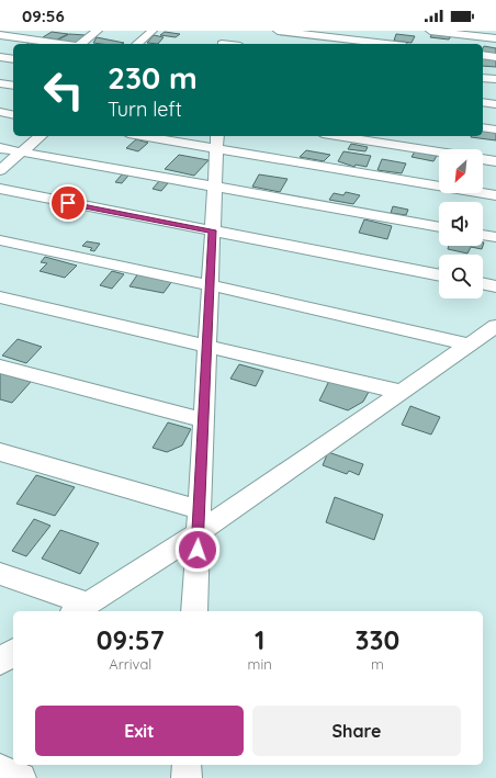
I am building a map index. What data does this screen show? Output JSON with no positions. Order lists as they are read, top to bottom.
{
  "north": "bottom left",
  "page": {
    "status": "09:56",
    "turn": ["230 m", "Turn left"],
    "eta": [
      "09:57",
      "Arrival",
      "1",
      "min",
      "330",
      "m"
    ],
    "buttons": ["Exit", "Share"]
  }
}
